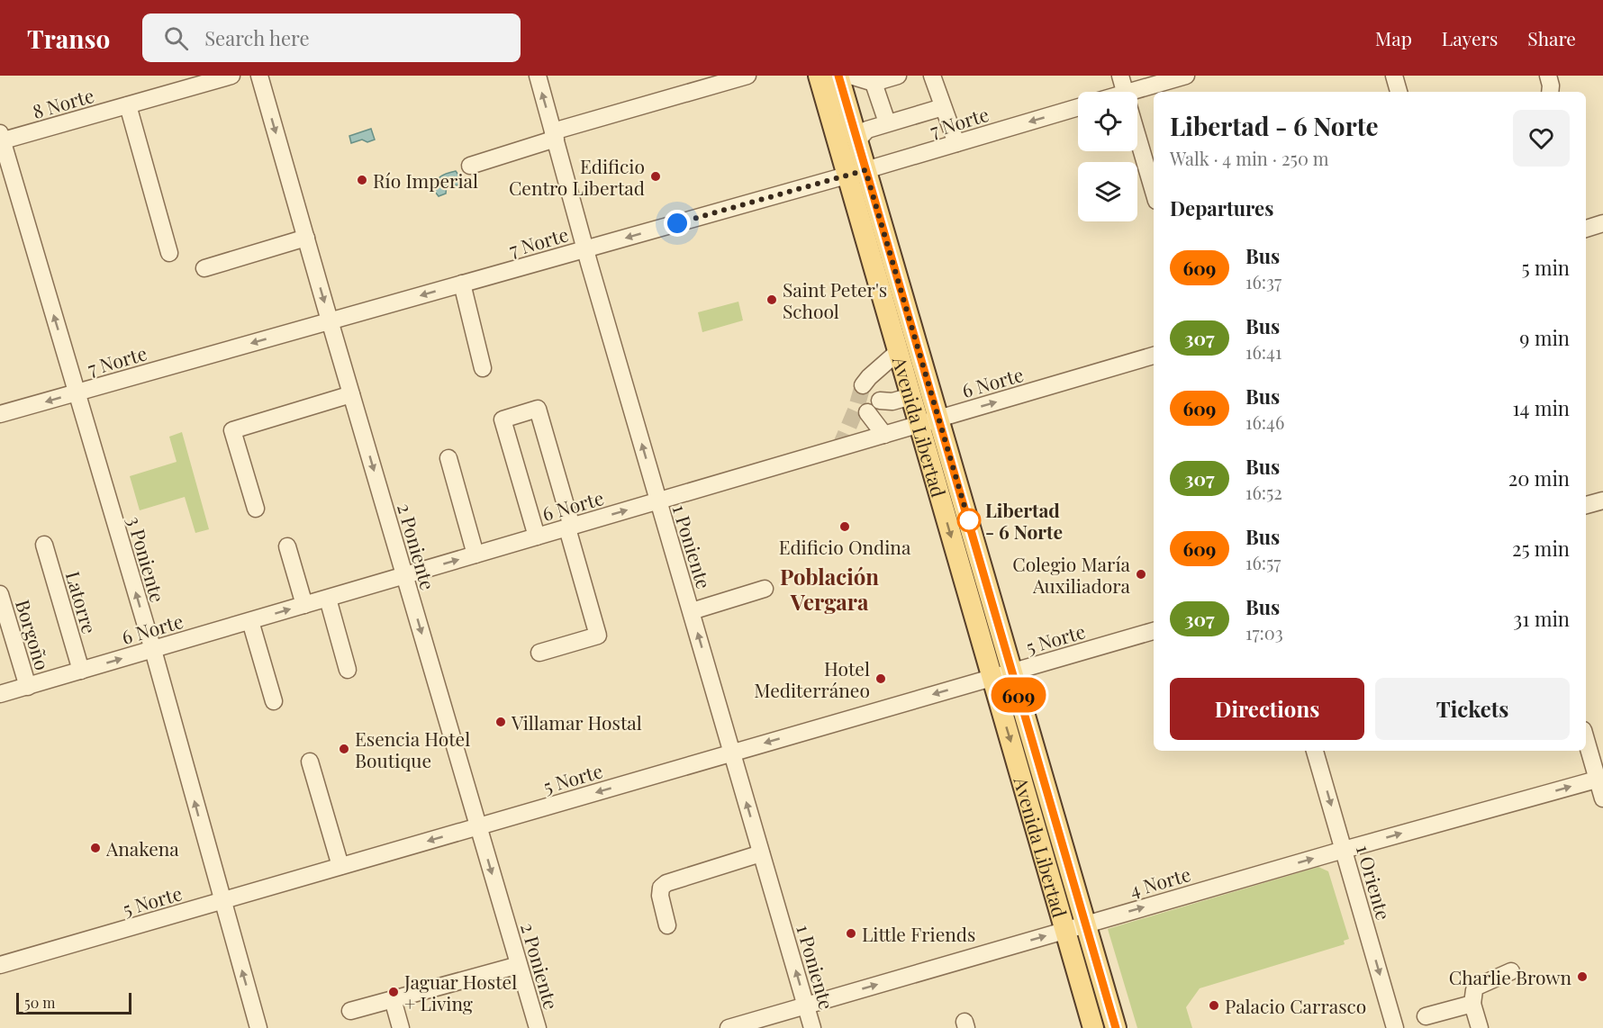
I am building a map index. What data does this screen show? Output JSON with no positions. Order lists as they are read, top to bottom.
{
  "streets": {
    "main road": ["Avenida Libertad"],
    "street": [
      "8 Norte",
      "7 Norte",
      "6 Norte",
      "2 Poniente",
      "1 Poniente",
      "3 Poniente",
      "Latorre",
      "Borgoño",
      "5 Norte",
      "4 Norte",
      "1 Oriente"
    ]
  },
  "crossings": [
    ["8 Norte", "3 Poniente"],
    ["7 Norte", "Avenida Libertad"],
    ["7 Norte", "2 Poniente"],
    ["7 Norte", "1 Poniente"],
    ["7 Norte", "3 Poniente"],
    ["6 Norte", "Avenida Libertad"],
    ["6 Norte", "2 Poniente"],
    ["6 Norte", "1 Poniente"],
    ["6 Norte", "3 Poniente"],
    ["6 Norte", "Latorre"],
    ["6 Norte", "Borgoño"],
    ["Avenida Libertad", "5 Norte"],
    ["Avenida Libertad", "4 Norte"],
    ["2 Poniente", "5 Norte"],
    ["1 Poniente", "5 Norte"],
    ["1 Poniente", "4 Norte"],
    ["3 Poniente", "5 Norte"],
    ["4 Norte", "1 Oriente"]
  ],
  "one_way": [
    "6 Norte",
    "1 Poniente",
    "5 Norte",
    "4 Norte",
    "1 Oriente"
  ],
  "districts": ["Población Vergara"],
  "places": [
    "Edificio Centro Libertad",
    "Río Imperial",
    "Saint Peter's School",
    "Libertad - 6 Norte",
    "Edificio Ondina",
    "Colegio María Auxiliadora",
    "Hotel Mediterráneo",
    "Villamar Hostal",
    "Esencia Hotel Boutique",
    "Anakena",
    "Little Friends",
    "Charlie Brown",
    "Jaguar Hostel + Living",
    "Palacio Carrasco"
  ],
  "lines": ["bus line 609"],
  "scale_bar": "50 m",
  "page": {
    "header": "Transo",
    "search": "Search here",
    "nav": ["Map", "Layers", "Share"],
    "on_map": "609",
    "heading": [
      ["Libertad - 6 Norte", "Walk · 4 min · 250 m"],
      "Departures"
    ],
    "list": [
      {
        "mark": "609",
        "name": "Bus",
        "note": "16:37",
        "value": "5 min"
      },
      {
        "mark": "307",
        "name": "Bus",
        "note": "16:41",
        "value": "9 min"
      },
      {
        "mark": "609",
        "name": "Bus",
        "note": "16:46",
        "value": "14 min"
      },
      {
        "mark": "307",
        "name": "Bus",
        "note": "16:52",
        "value": "20 min"
      },
      {
        "mark": "609",
        "name": "Bus",
        "note": "16:57",
        "value": "25 min"
      },
      {
        "mark": "307",
        "name": "Bus",
        "note": "17:03",
        "value": "31 min"
      }
    ],
    "buttons": ["Directions", "Tickets"],
    "scale": "50 m"
  }
}
